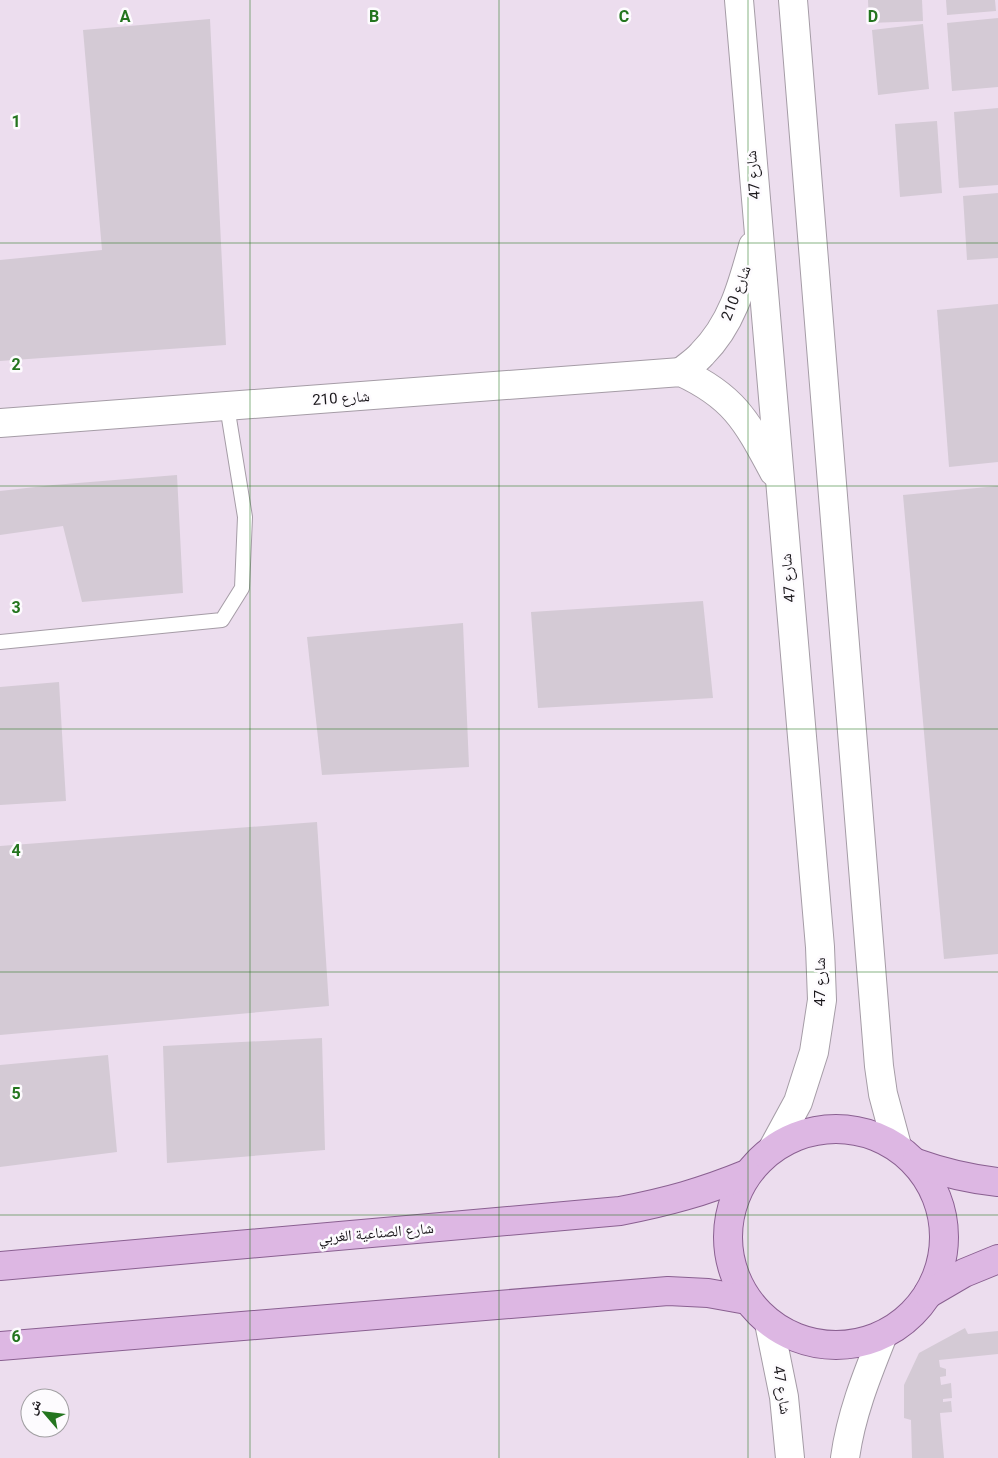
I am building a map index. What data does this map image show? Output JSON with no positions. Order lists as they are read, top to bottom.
{
  "streets": {
    "main road": ["شارع الصناعية الغربي"],
    "street": ["شارع 47", "شارع 210"]
  },
  "crossings": [
    ["شارع 47", "شارع 210"]
  ],
  "north": "top left",
  "grid": {
    "columns": [
      "A",
      "B",
      "C",
      "D"
    ],
    "rows": [
      "1",
      "2",
      "3",
      "4",
      "5",
      "6"
    ]
  }
}
